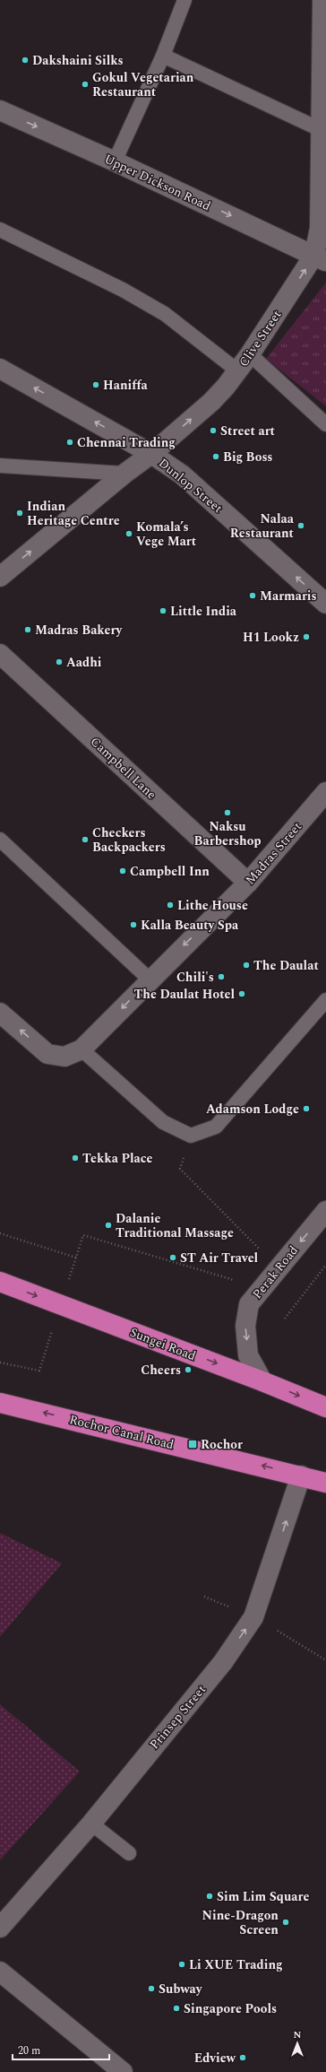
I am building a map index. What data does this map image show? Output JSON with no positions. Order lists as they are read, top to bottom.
{
  "streets": {
    "highway": ["Sungei Road", "Rochor Canal Road"],
    "street": [
      "Upper Dickson Road",
      "Clive Street",
      "Dunlop Street",
      "Campbell Lane",
      "Madras Street",
      "Perak Road",
      "Prinsep Street"
    ]
  },
  "crossings": [
    ["Upper Dickson Road", "Clive Street"],
    ["Clive Street", "Dunlop Street"],
    ["Campbell Lane", "Madras Street"],
    ["Perak Road", "Sungei Road"],
    ["Rochor Canal Road", "Prinsep Street"]
  ],
  "one_way": [
    "Upper Dickson Road",
    "Clive Street",
    "Dunlop Street",
    "Madras Street",
    "Perak Road",
    "Sungei Road",
    "Rochor Canal Road",
    "Prinsep Street"
  ],
  "places": {
    "other": [
      "Dakshaini Silks",
      "Gokul Vegetarian Restaurant",
      "Haniffa",
      "Street art",
      "Chennai Trading",
      "Big Boss",
      "Indian Heritage Centre",
      "Nalaa Restaurant",
      "Komala’s Vege Mart",
      "Marmaris",
      "Little India",
      "Madras Bakery",
      "H1 Lookz",
      "Aadhi",
      "Naksu Barbershop",
      "Checkers Backpackers",
      "Campbell Inn",
      "Lithe House",
      "Kalla Beauty Spa",
      "The Daulat",
      "Chili's",
      "The Daulat Hotel",
      "Adamson Lodge",
      "Tekka Place",
      "Dalanie Traditional Massage",
      "ST Air Travel",
      "Cheers",
      "Sim Lim Square",
      "Nine-Dragon Screen",
      "Li XUE Trading",
      "Subway",
      "Singapore Pools",
      "Edview"
    ],
    "transit": ["Rochor"]
  },
  "scale_bar": "20 m",
  "north": "top"
}
